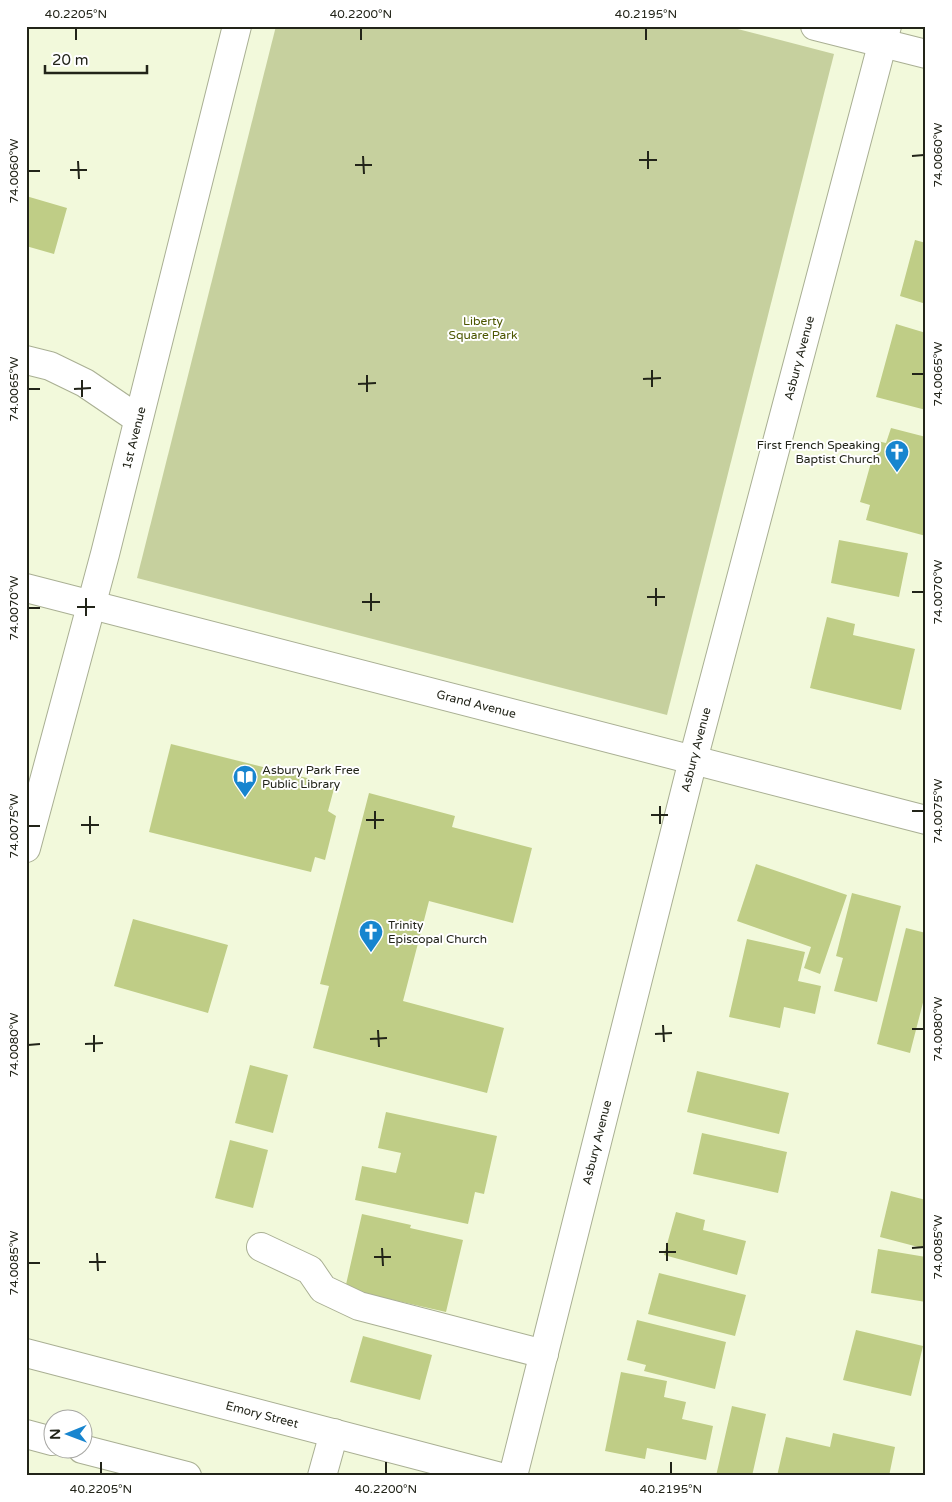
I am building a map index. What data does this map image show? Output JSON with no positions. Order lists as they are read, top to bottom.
{
  "streets": {
    "street": [
      "Asbury Avenue",
      "1st Avenue",
      "Grand Avenue",
      "Emory Street"
    ]
  },
  "crossings": [
    ["Asbury Avenue", "Grand Avenue"],
    ["1st Avenue", "Grand Avenue"]
  ],
  "parks": ["Liberty Square Park"],
  "places": {
    "church": ["First French Speaking Baptist Church", "Trinity Episcopal Church"],
    "library": ["Asbury Park Free Public Library"]
  },
  "scale_bar": "20 m",
  "north": "left",
  "coordinates": [
    "40.2205°N",
    "40.2200°N",
    "40.2195°N",
    "74.0060°W",
    "74.0065°W",
    "74.0070°W",
    "74.0075°W",
    "74.0080°W",
    "74.0085°W"
  ]
}
